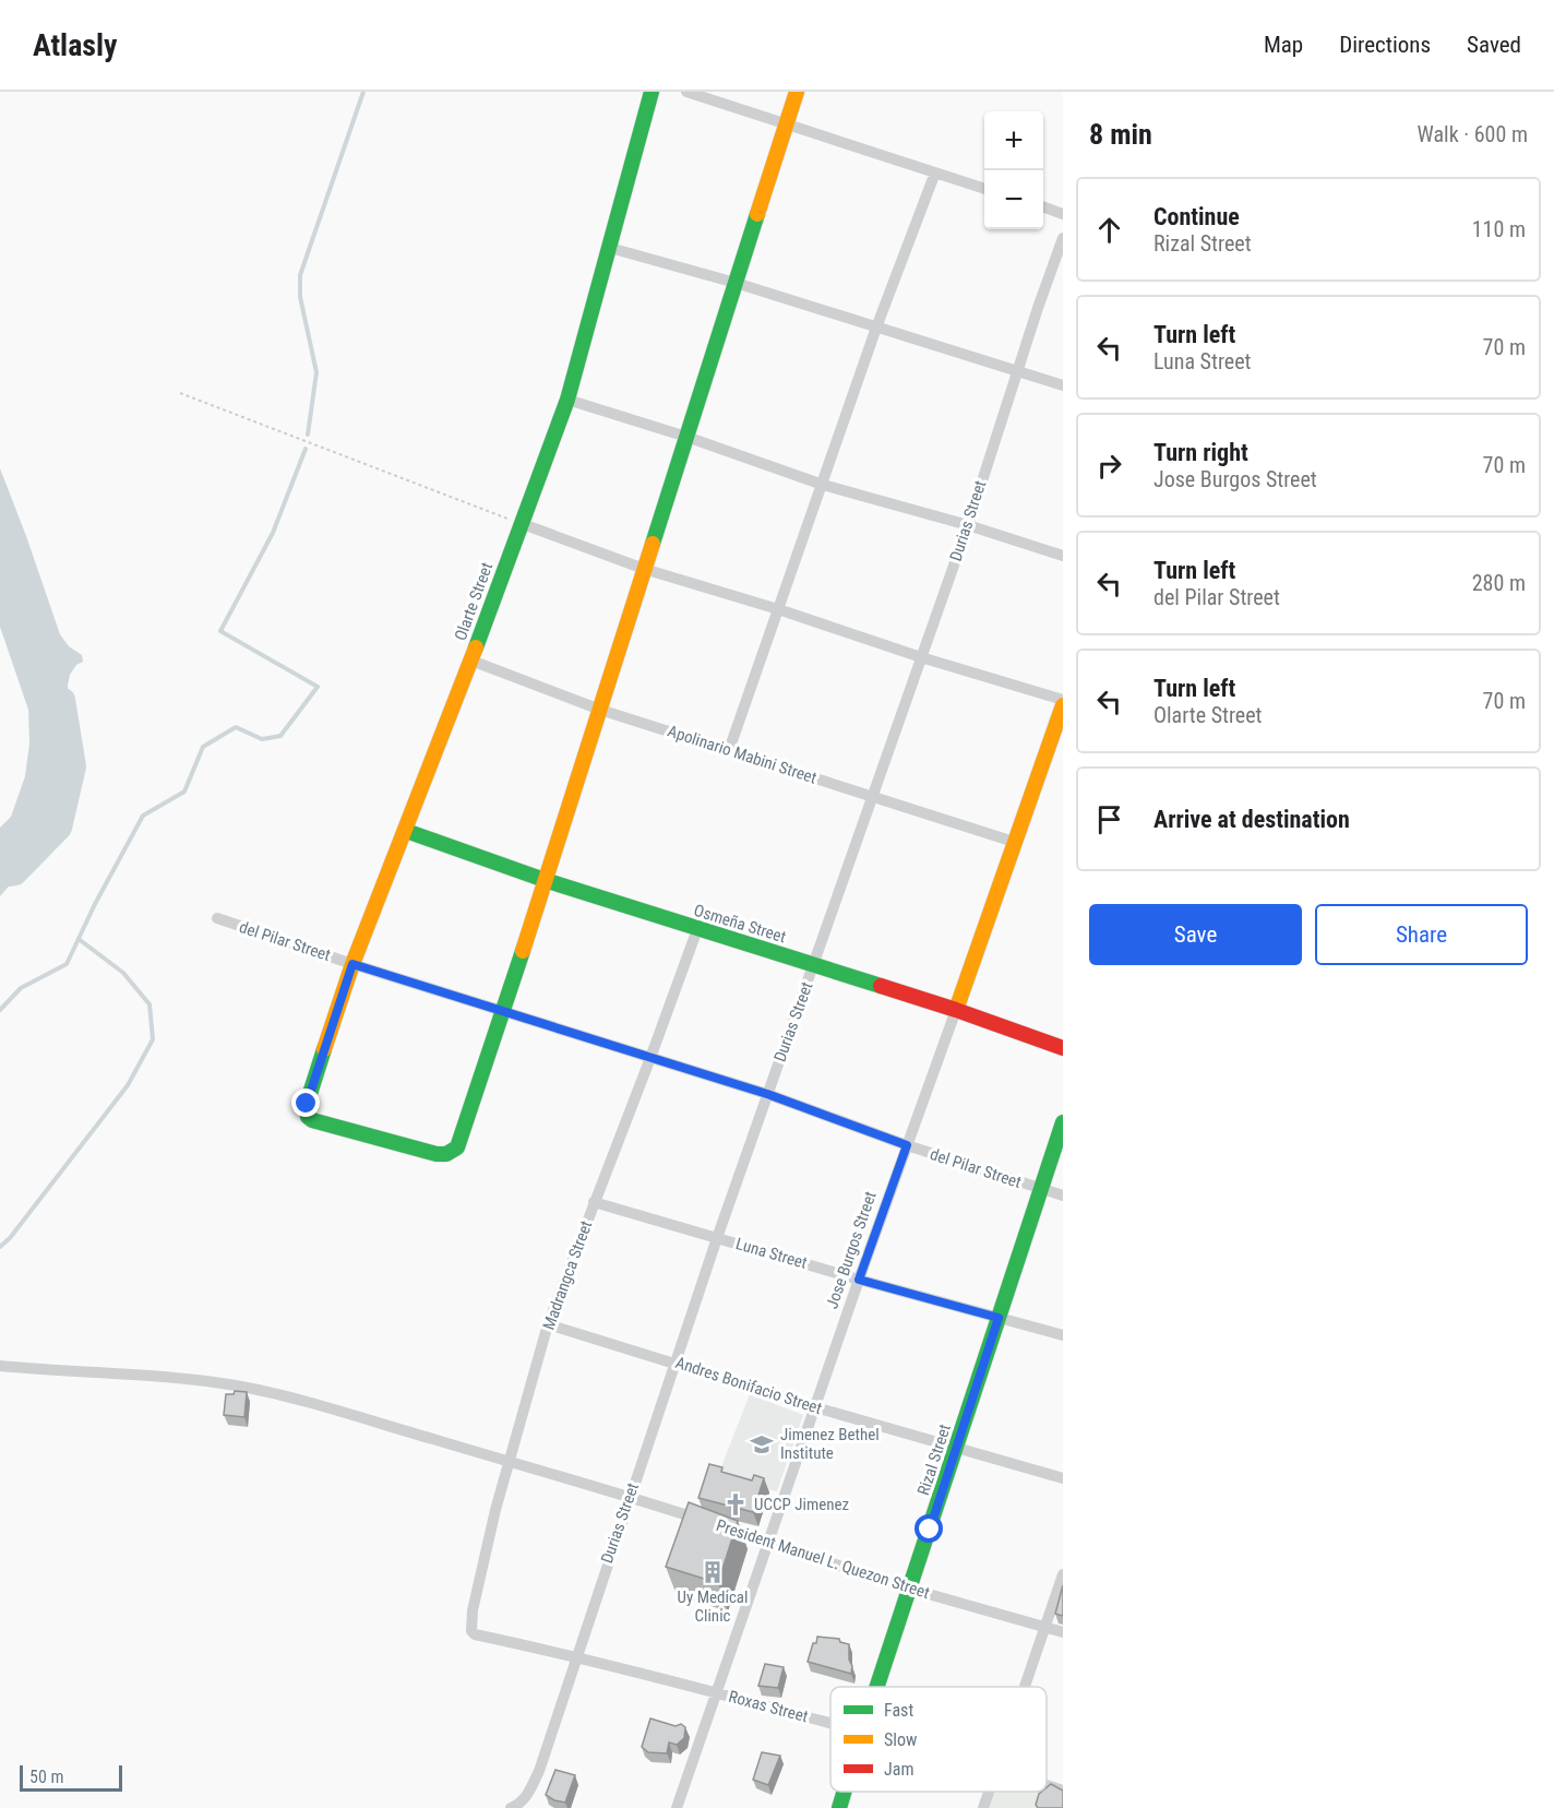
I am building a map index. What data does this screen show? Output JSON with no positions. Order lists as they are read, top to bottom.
{
  "streets": {
    "street": [
      "Durias Street",
      "Olarte Street",
      "Apolinario Mabini Street",
      "Osmeña Street",
      "del Pilar Street",
      "Jose Burgos Street",
      "Luna Street",
      "Madrangca Street",
      "Andres Bonifacio Street",
      "Rizal Street",
      "President Manuel L. Quezon Street",
      "Roxas Street"
    ]
  },
  "crossings": [
    ["Durias Street", "Apolinario Mabini Street"],
    ["Durias Street", "Osmeña Street"],
    ["Durias Street", "del Pilar Street"],
    ["Durias Street", "Luna Street"],
    ["Durias Street", "Andres Bonifacio Street"],
    ["Durias Street", "President Manuel L. Quezon Street"],
    ["Durias Street", "Roxas Street"],
    ["Olarte Street", "Apolinario Mabini Street"],
    ["Olarte Street", "Osmeña Street"],
    ["Olarte Street", "del Pilar Street"],
    ["Apolinario Mabini Street", "Jose Burgos Street"],
    ["Osmeña Street", "Jose Burgos Street"],
    ["Osmeña Street", "Madrangca Street"],
    ["del Pilar Street", "Jose Burgos Street"],
    ["del Pilar Street", "Madrangca Street"],
    ["del Pilar Street", "Rizal Street"],
    ["Jose Burgos Street", "Luna Street"],
    ["Jose Burgos Street", "Andres Bonifacio Street"],
    ["Jose Burgos Street", "President Manuel L. Quezon Street"],
    ["Jose Burgos Street", "Roxas Street"],
    ["Luna Street", "Madrangca Street"],
    ["Luna Street", "Rizal Street"],
    ["Madrangca Street", "Andres Bonifacio Street"],
    ["Madrangca Street", "President Manuel L. Quezon Street"],
    ["Madrangca Street", "Roxas Street"],
    ["Andres Bonifacio Street", "Rizal Street"],
    ["Rizal Street", "President Manuel L. Quezon Street"]
  ],
  "places": {
    "school or university": ["Jimenez Bethel Institute"],
    "church": ["UCCP Jimenez"],
    "building": ["Uy Medical Clinic"]
  },
  "legend": ["Fast", "Slow", "Jam"],
  "scale_bar": "50 m",
  "page": {
    "header": "Atlasly",
    "nav": ["Map", "Directions", "Saved"],
    "heading": ["8 min", "Walk · 600 m"],
    "map_buttons": ["+", "−"],
    "list": [
      ["Continue", "Rizal Street", "110 m"],
      ["Turn left", "Luna Street", "70 m"],
      ["Turn right", "Jose Burgos Street", "70 m"],
      ["Turn left", "del Pilar Street", "280 m"],
      ["Turn left", "Olarte Street", "70 m"],
      "Arrive at destination"
    ],
    "buttons": ["Save", "Share"],
    "scale": "50 m"
  }
}
